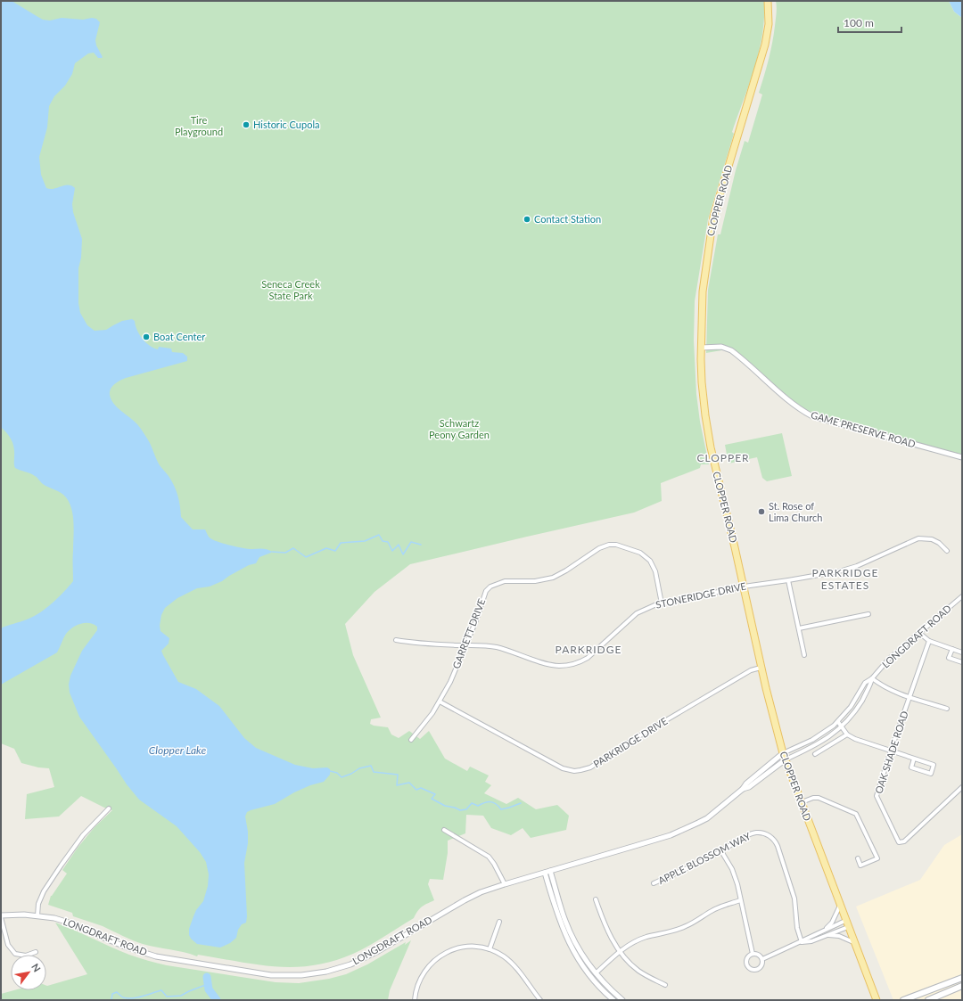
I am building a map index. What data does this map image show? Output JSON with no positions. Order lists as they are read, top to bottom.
{
  "streets": {
    "main road": ["CLOPPER ROAD"],
    "street": [
      "GAME PRESERVE ROAD",
      "STONERIDGE DRIVE",
      "GARRETT DRIVE",
      "LONGDRAFT ROAD",
      "PARKRIDGE DRIVE",
      "OAK SHADE ROAD",
      "APPLE BLOSSOM WAY"
    ]
  },
  "crossings": [
    ["CLOPPER ROAD", "GAME PRESERVE ROAD"],
    ["CLOPPER ROAD", "STONERIDGE DRIVE"],
    ["CLOPPER ROAD", "LONGDRAFT ROAD"],
    ["CLOPPER ROAD", "PARKRIDGE DRIVE"],
    ["STONERIDGE DRIVE", "GARRETT DRIVE"],
    ["GARRETT DRIVE", "PARKRIDGE DRIVE"]
  ],
  "districts": ["CLOPPER", "PARKRIDGE ESTATES", "PARKRIDGE"],
  "water": ["Clopper Lake"],
  "parks": ["Tire Playground", "Seneca Creek State Park", "Schwartz Peony Garden"],
  "places": [
    "Historic Cupola",
    "Contact Station",
    "Boat Center",
    "St. Rose of Lima Church"
  ],
  "scale_bar": "100 m",
  "north": "top right"
}
